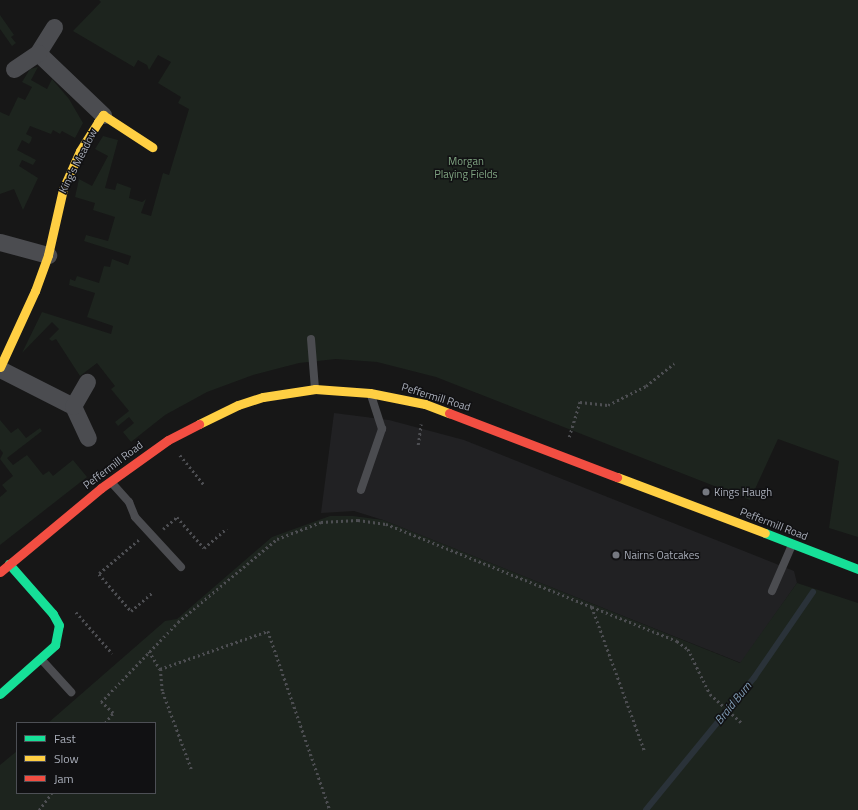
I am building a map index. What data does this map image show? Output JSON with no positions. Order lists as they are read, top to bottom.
{
  "streets": {
    "main road": ["King's Meadow", "Peffermill Road"]
  },
  "water": ["Braid Burn"],
  "parks": ["Morgan Playing Fields"],
  "places": ["Kings Haugh", "Nairns Oatcakes"],
  "legend": ["Fast", "Slow", "Jam"]
}
